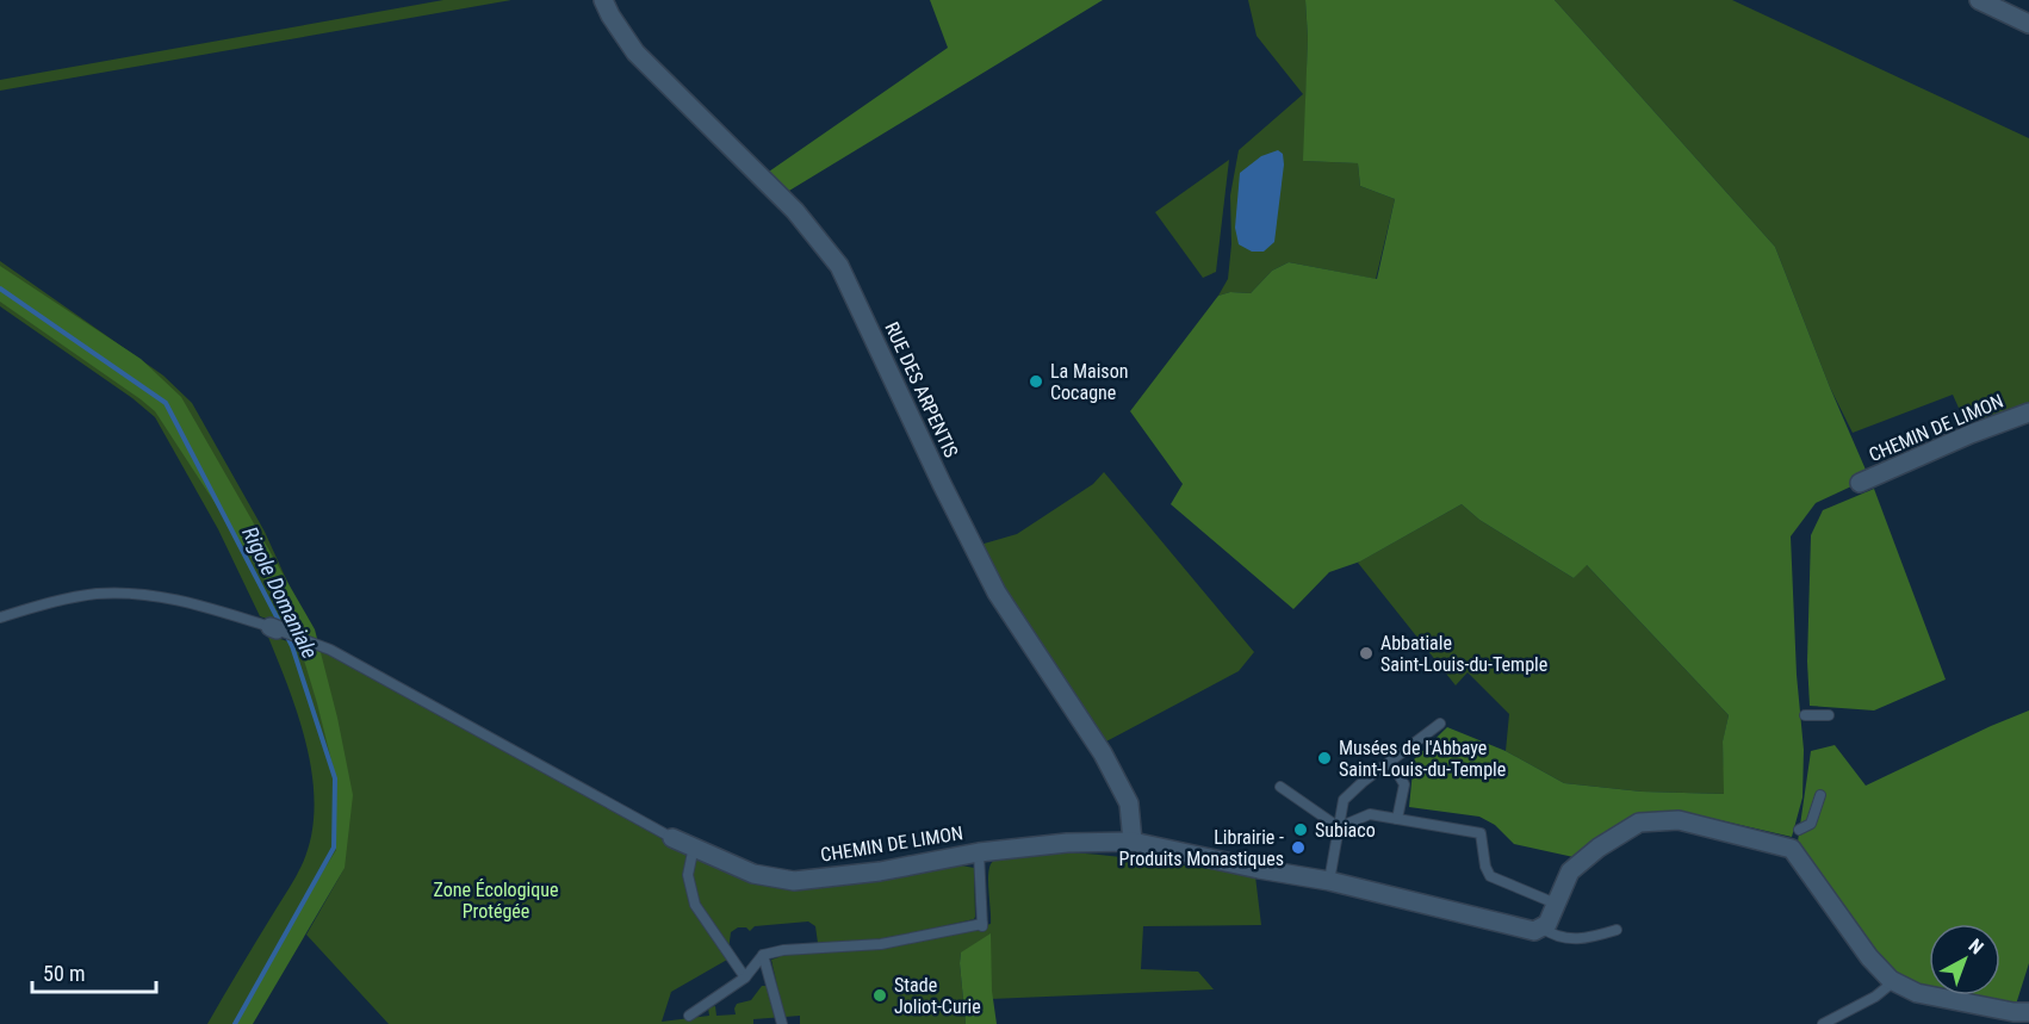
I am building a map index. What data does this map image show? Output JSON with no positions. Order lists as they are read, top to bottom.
{
  "streets": {
    "street": ["RUE DES ARPENTIS", "CHEMIN DE LIMON"]
  },
  "crossings": [
    ["RUE DES ARPENTIS", "CHEMIN DE LIMON"]
  ],
  "water": ["Rigole Domaniale"],
  "parks": ["Zone Écologique Protégée"],
  "places": [
    "La Maison Cocagne",
    "Abbatiale Saint-Louis-du-Temple",
    "Musées de l'Abbaye Saint-Louis-du-Temple",
    "Subiaco",
    "Librairie - Produits Monastiques",
    "Stade Joliot-Curie"
  ],
  "scale_bar": "50 m",
  "north": "top right"
}
